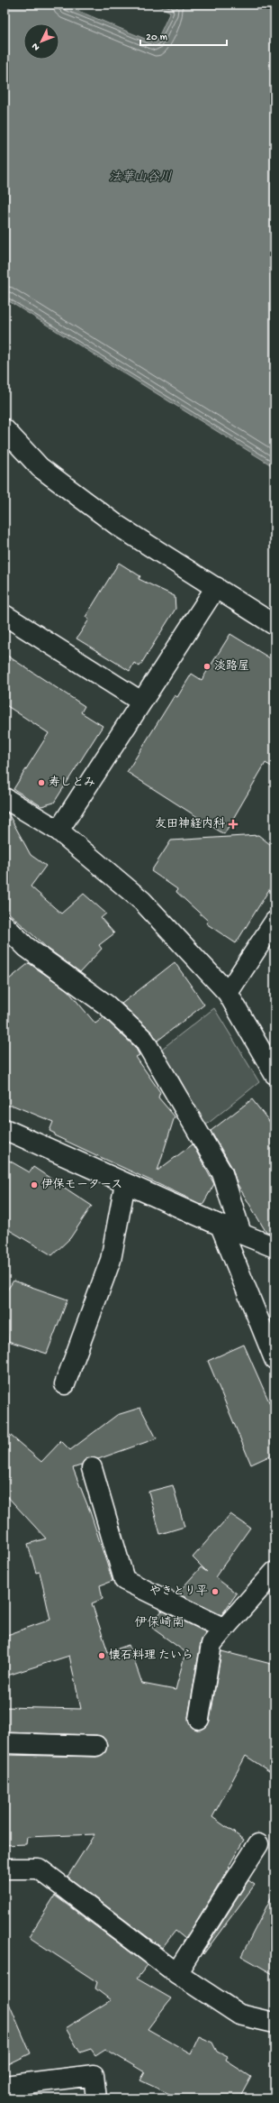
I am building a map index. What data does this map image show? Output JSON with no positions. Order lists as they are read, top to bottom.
{
  "districts": ["伊保崎南"],
  "water": ["法華山谷川"],
  "places": {
    "other": [
      "淡路屋",
      "寿しとみ",
      "伊保モータース",
      "やきとり平",
      "懐石料理 たいら"
    ],
    "health": ["友田神経内科"]
  },
  "scale_bar": "20 m",
  "north": "bottom left"
}
